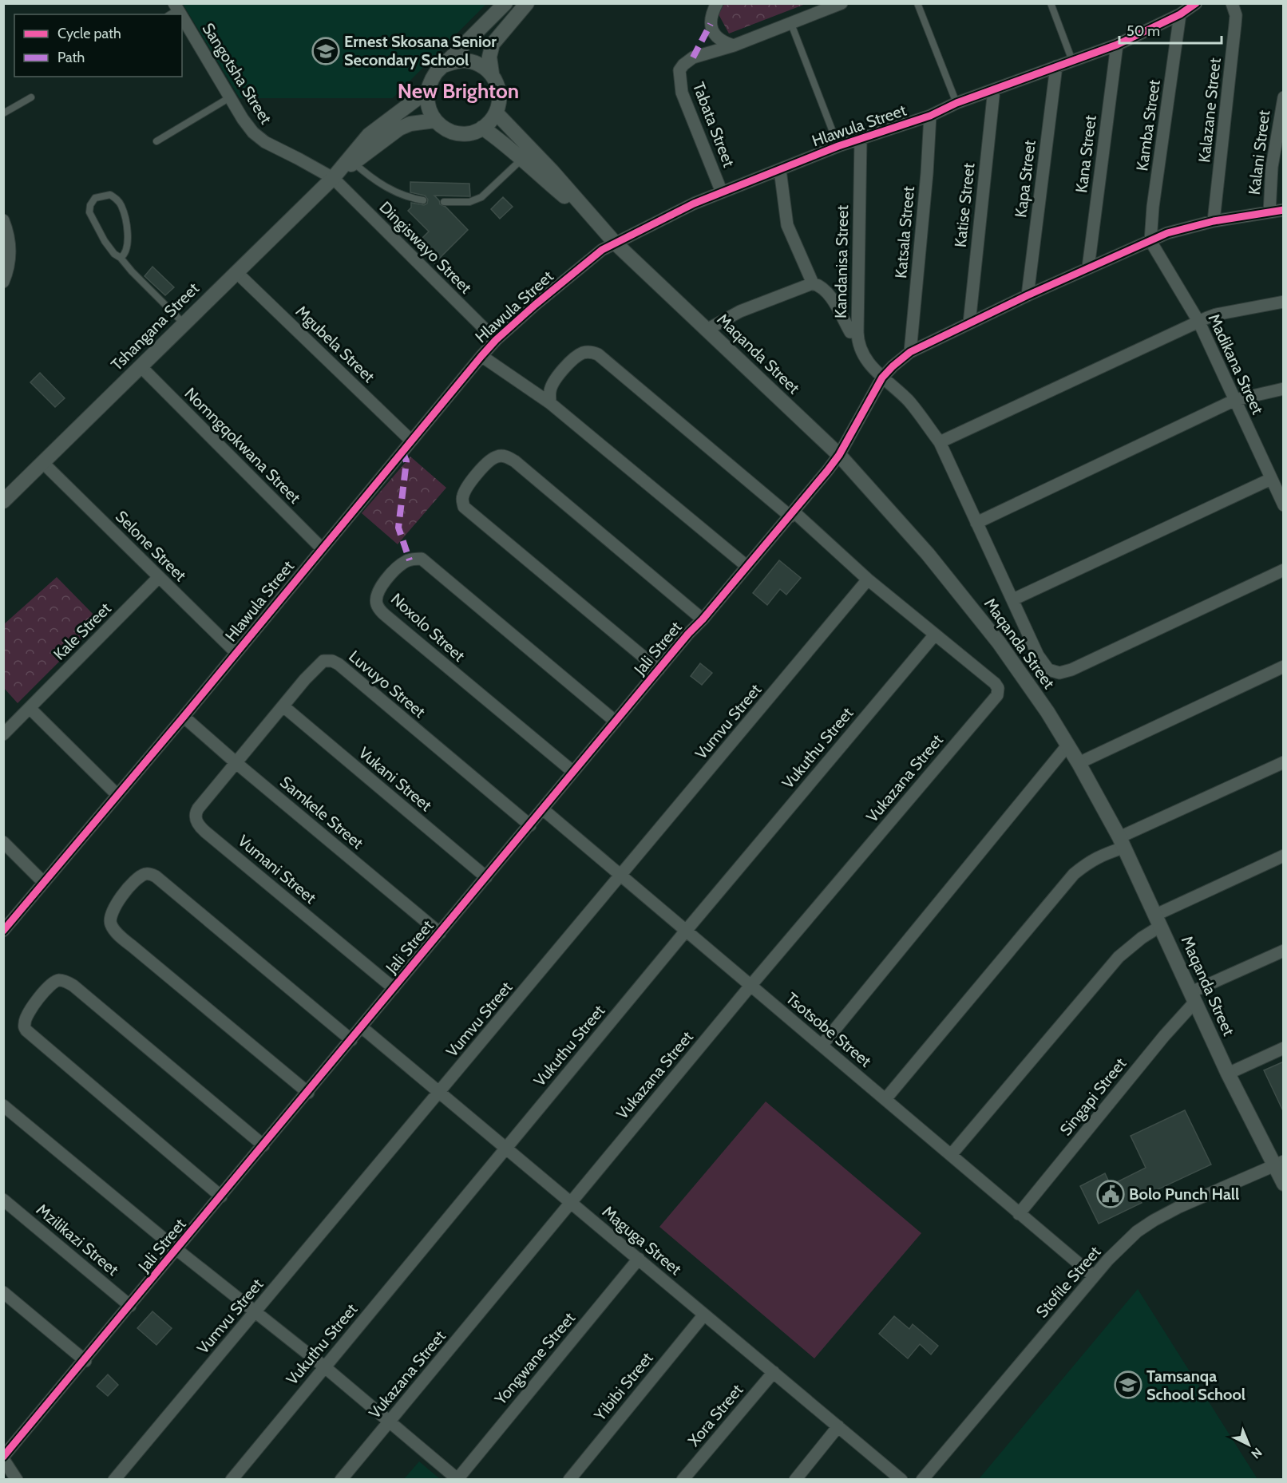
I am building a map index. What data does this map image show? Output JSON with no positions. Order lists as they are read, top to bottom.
{
  "streets": {
    "street": [
      "Sangotsha Street",
      "Kalazane Street",
      "Tabata Street",
      "Hlawula Street",
      "Kamba Street",
      "Kalani Street",
      "Kana Street",
      "Kapa Street",
      "Katise Street",
      "Katsala Street",
      "Dingiswayo Street",
      "Kandanisa Street",
      "Tshangana Street",
      "Mgubela Street",
      "Maqanda Street",
      "Madikana Street",
      "Nomngqokwana Street",
      "Selone Street",
      "Noxolo Street",
      "Kale Street",
      "Jali Street",
      "Luvuyo Street",
      "Vumvu Street",
      "Vukuthu Street",
      "Vukazana Street",
      "Vukani Street",
      "Samkele Street",
      "Vumani Street",
      "Tsotsobe Street",
      "Singapi Street",
      "Mzilikazi Street",
      "Maguga Street",
      "Stofile Street",
      "Yongwane Street",
      "Yibibi Street",
      "Xora Street"
    ]
  },
  "crossings": [
    ["Sangotsha Street", "Dingiswayo Street"],
    ["Sangotsha Street", "Tshangana Street"],
    ["Kalazane Street", "Jali Street"],
    ["Tabata Street", "Hlawula Street"],
    ["Hlawula Street", "Kamba Street"],
    ["Hlawula Street", "Kana Street"],
    ["Hlawula Street", "Kapa Street"],
    ["Hlawula Street", "Katise Street"],
    ["Hlawula Street", "Katsala Street"],
    ["Hlawula Street", "Dingiswayo Street"],
    ["Hlawula Street", "Kandanisa Street"],
    ["Hlawula Street", "Mgubela Street"],
    ["Hlawula Street", "Maqanda Street"],
    ["Hlawula Street", "Nomngqokwana Street"],
    ["Hlawula Street", "Selone Street"],
    ["Hlawula Street", "Samkele Street"],
    ["Kamba Street", "Madikana Street"],
    ["Kamba Street", "Jali Street"],
    ["Kalani Street", "Jali Street"],
    ["Kana Street", "Jali Street"],
    ["Kapa Street", "Jali Street"],
    ["Katise Street", "Jali Street"],
    ["Katsala Street", "Jali Street"],
    ["Dingiswayo Street", "Tshangana Street"],
    ["Kandanisa Street", "Jali Street"],
    ["Tshangana Street", "Mgubela Street"],
    ["Tshangana Street", "Maqanda Street"],
    ["Tshangana Street", "Nomngqokwana Street"],
    ["Tshangana Street", "Selone Street"],
    ["Maqanda Street", "Jali Street"],
    ["Maqanda Street", "Singapi Street"],
    ["Maqanda Street", "Stofile Street"],
    ["Madikana Street", "Jali Street"],
    ["Selone Street", "Kale Street"],
    ["Noxolo Street", "Jali Street"],
    ["Jali Street", "Luvuyo Street"],
    ["Jali Street", "Vukani Street"],
    ["Jali Street", "Samkele Street"],
    ["Jali Street", "Vumani Street"],
    ["Jali Street", "Tsotsobe Street"],
    ["Jali Street", "Mzilikazi Street"],
    ["Jali Street", "Maguga Street"],
    ["Luvuyo Street", "Vukani Street"],
    ["Luvuyo Street", "Samkele Street"],
    ["Luvuyo Street", "Vumani Street"],
    ["Vumvu Street", "Tsotsobe Street"],
    ["Vumvu Street", "Maguga Street"],
    ["Vukuthu Street", "Vukazana Street"],
    ["Vukuthu Street", "Tsotsobe Street"],
    ["Vukuthu Street", "Maguga Street"],
    ["Vukazana Street", "Tsotsobe Street"],
    ["Vukazana Street", "Maguga Street"],
    ["Samkele Street", "Vumani Street"],
    ["Tsotsobe Street", "Singapi Street"],
    ["Tsotsobe Street", "Stofile Street"],
    ["Maguga Street", "Yongwane Street"],
    ["Maguga Street", "Yibibi Street"],
    ["Maguga Street", "Xora Street"]
  ],
  "districts": ["New Brighton"],
  "places": {
    "school or university": ["Ernest Skosana Senior Secondary School", "Tamsanqa School School"],
    "public building": ["Bolo Punch Hall"]
  },
  "legend": ["Cycle path", "Path"],
  "scale_bar": "50 m",
  "north": "bottom right"
}
